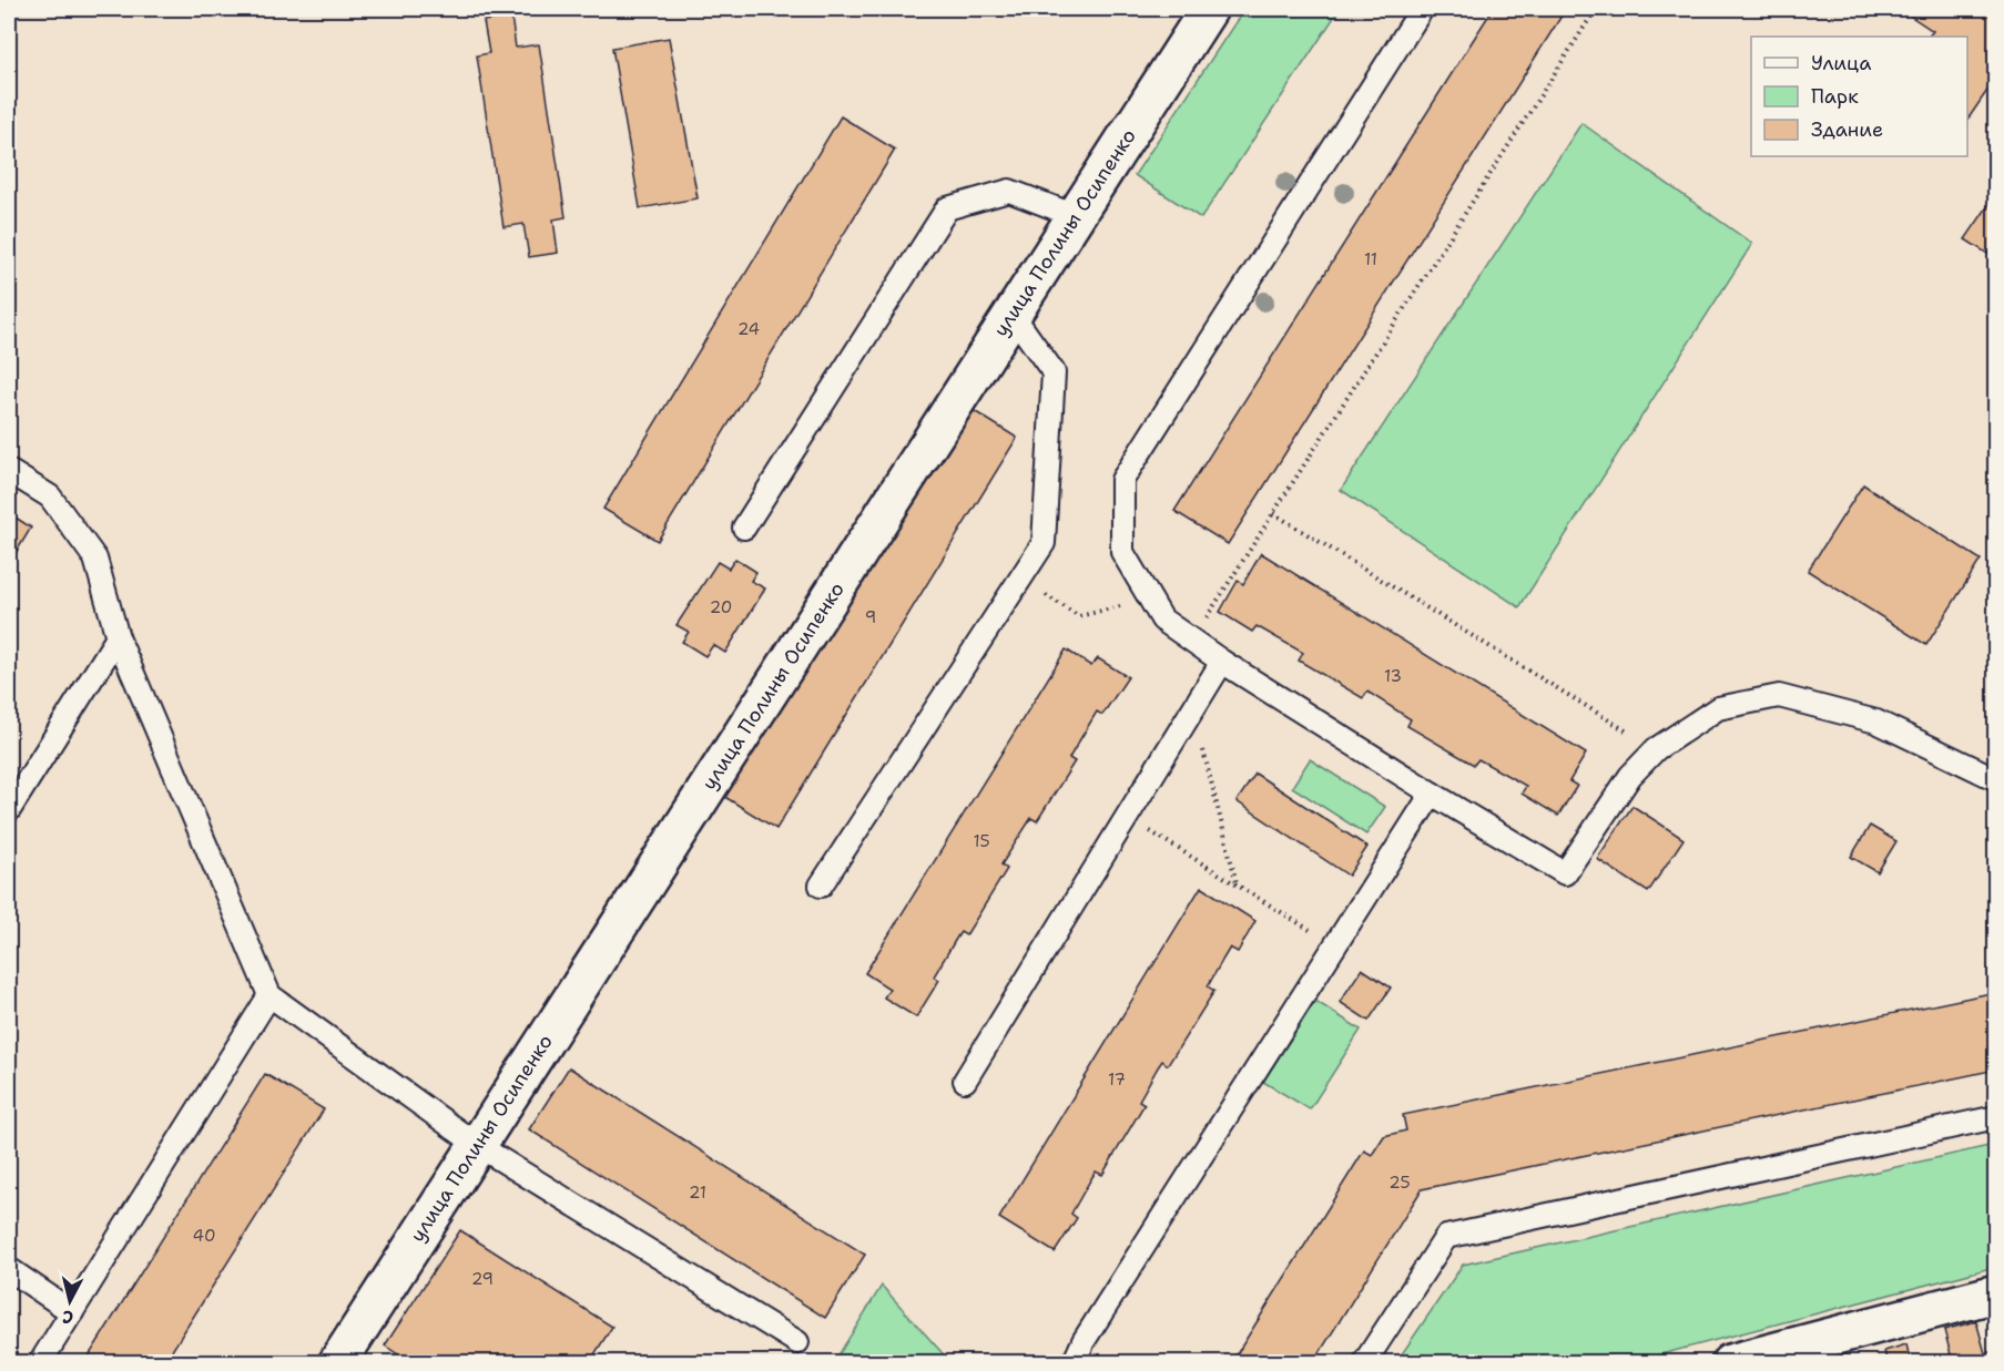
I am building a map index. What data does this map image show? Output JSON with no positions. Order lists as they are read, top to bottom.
{
  "streets": {
    "street": ["улица Полины Осипенко"]
  },
  "house_numbers": [
    "11",
    "24",
    "20",
    "9",
    "13",
    "15",
    "17",
    "25",
    "21",
    "40",
    "29"
  ],
  "legend": ["Улица", "Парк", "Здание"],
  "north": "bottom"
}
